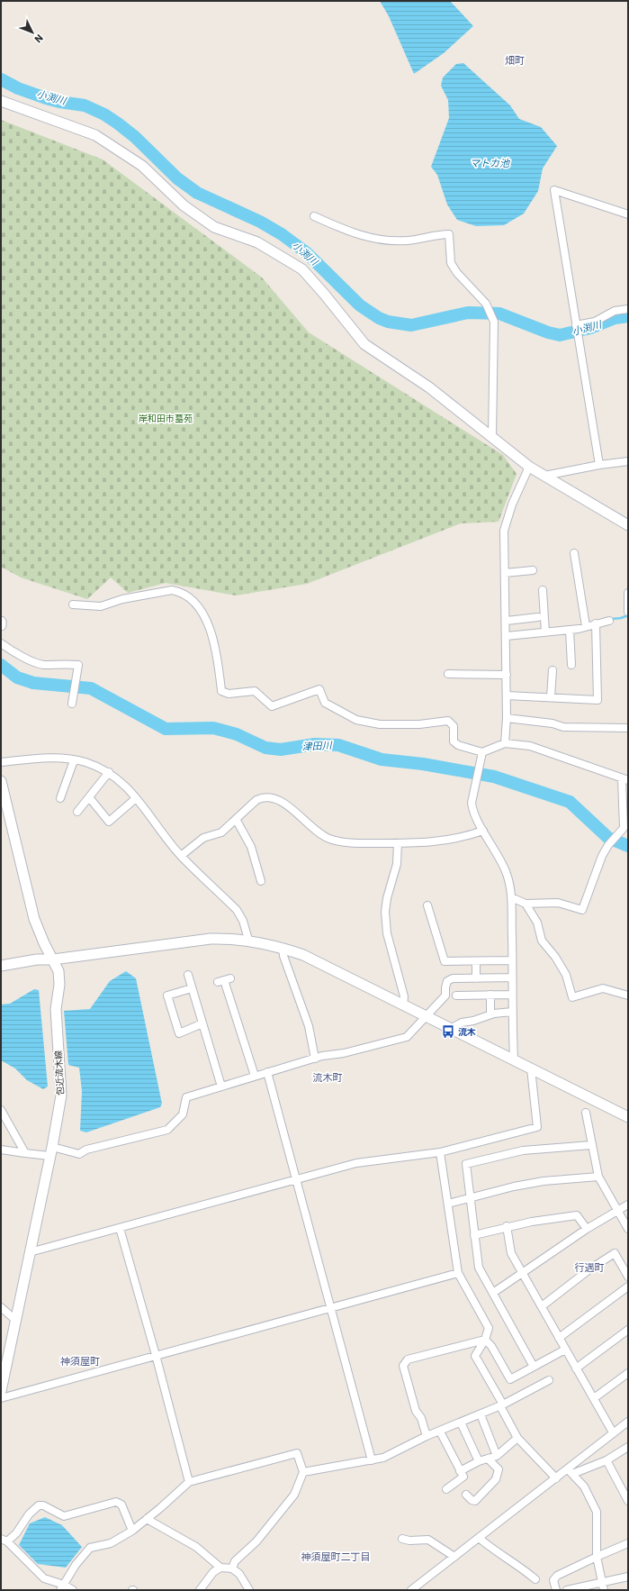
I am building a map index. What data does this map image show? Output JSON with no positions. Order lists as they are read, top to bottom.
{
  "streets": {
    "street": ["包近流木線"]
  },
  "districts": [
    "畑町",
    "流木町",
    "行遇町",
    "神須屋町",
    "神須屋町二丁目"
  ],
  "water": ["小渕川", "マトカ池", "津田川"],
  "parks": ["岸和田市墓苑"],
  "places": {
    "bus stop": ["流木"]
  },
  "north": "bottom right"
}
